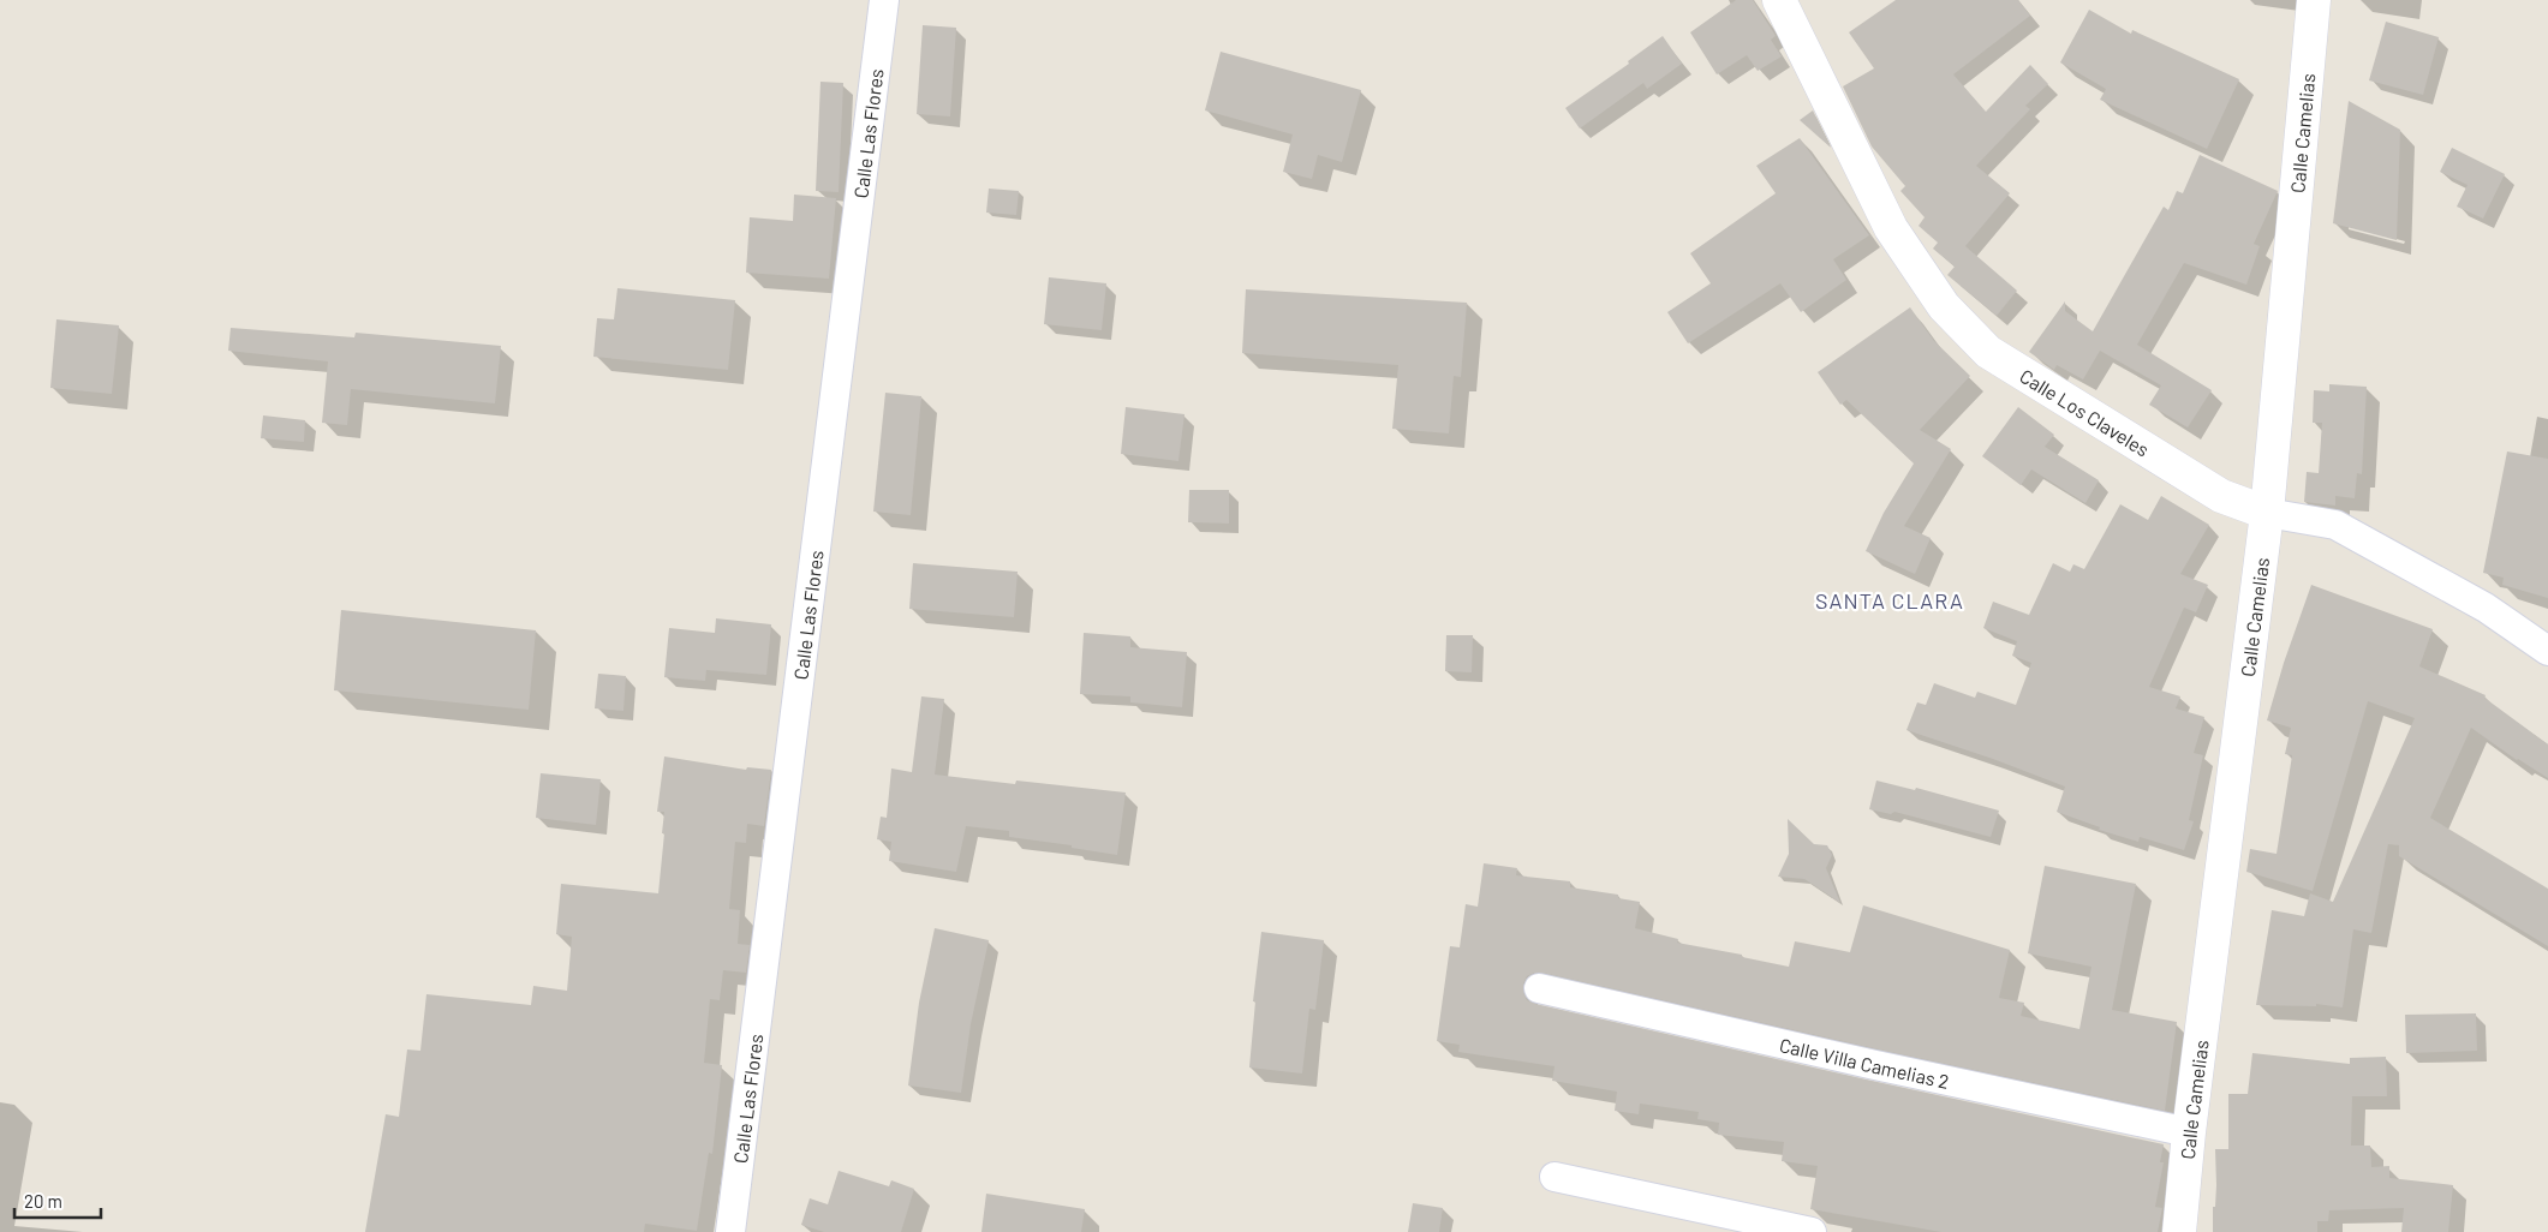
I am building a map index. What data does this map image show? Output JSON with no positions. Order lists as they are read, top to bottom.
{
  "streets": {
    "street": [
      "Calle Las Flores",
      "Calle Camelias",
      "Calle Los Claveles",
      "Calle Villa Camelias 2"
    ]
  },
  "crossings": [
    ["Calle Camelias", "Calle Los Claveles"],
    ["Calle Camelias", "Calle Villa Camelias 2"]
  ],
  "districts": ["SANTA CLARA"],
  "scale_bar": "20 m"
}
